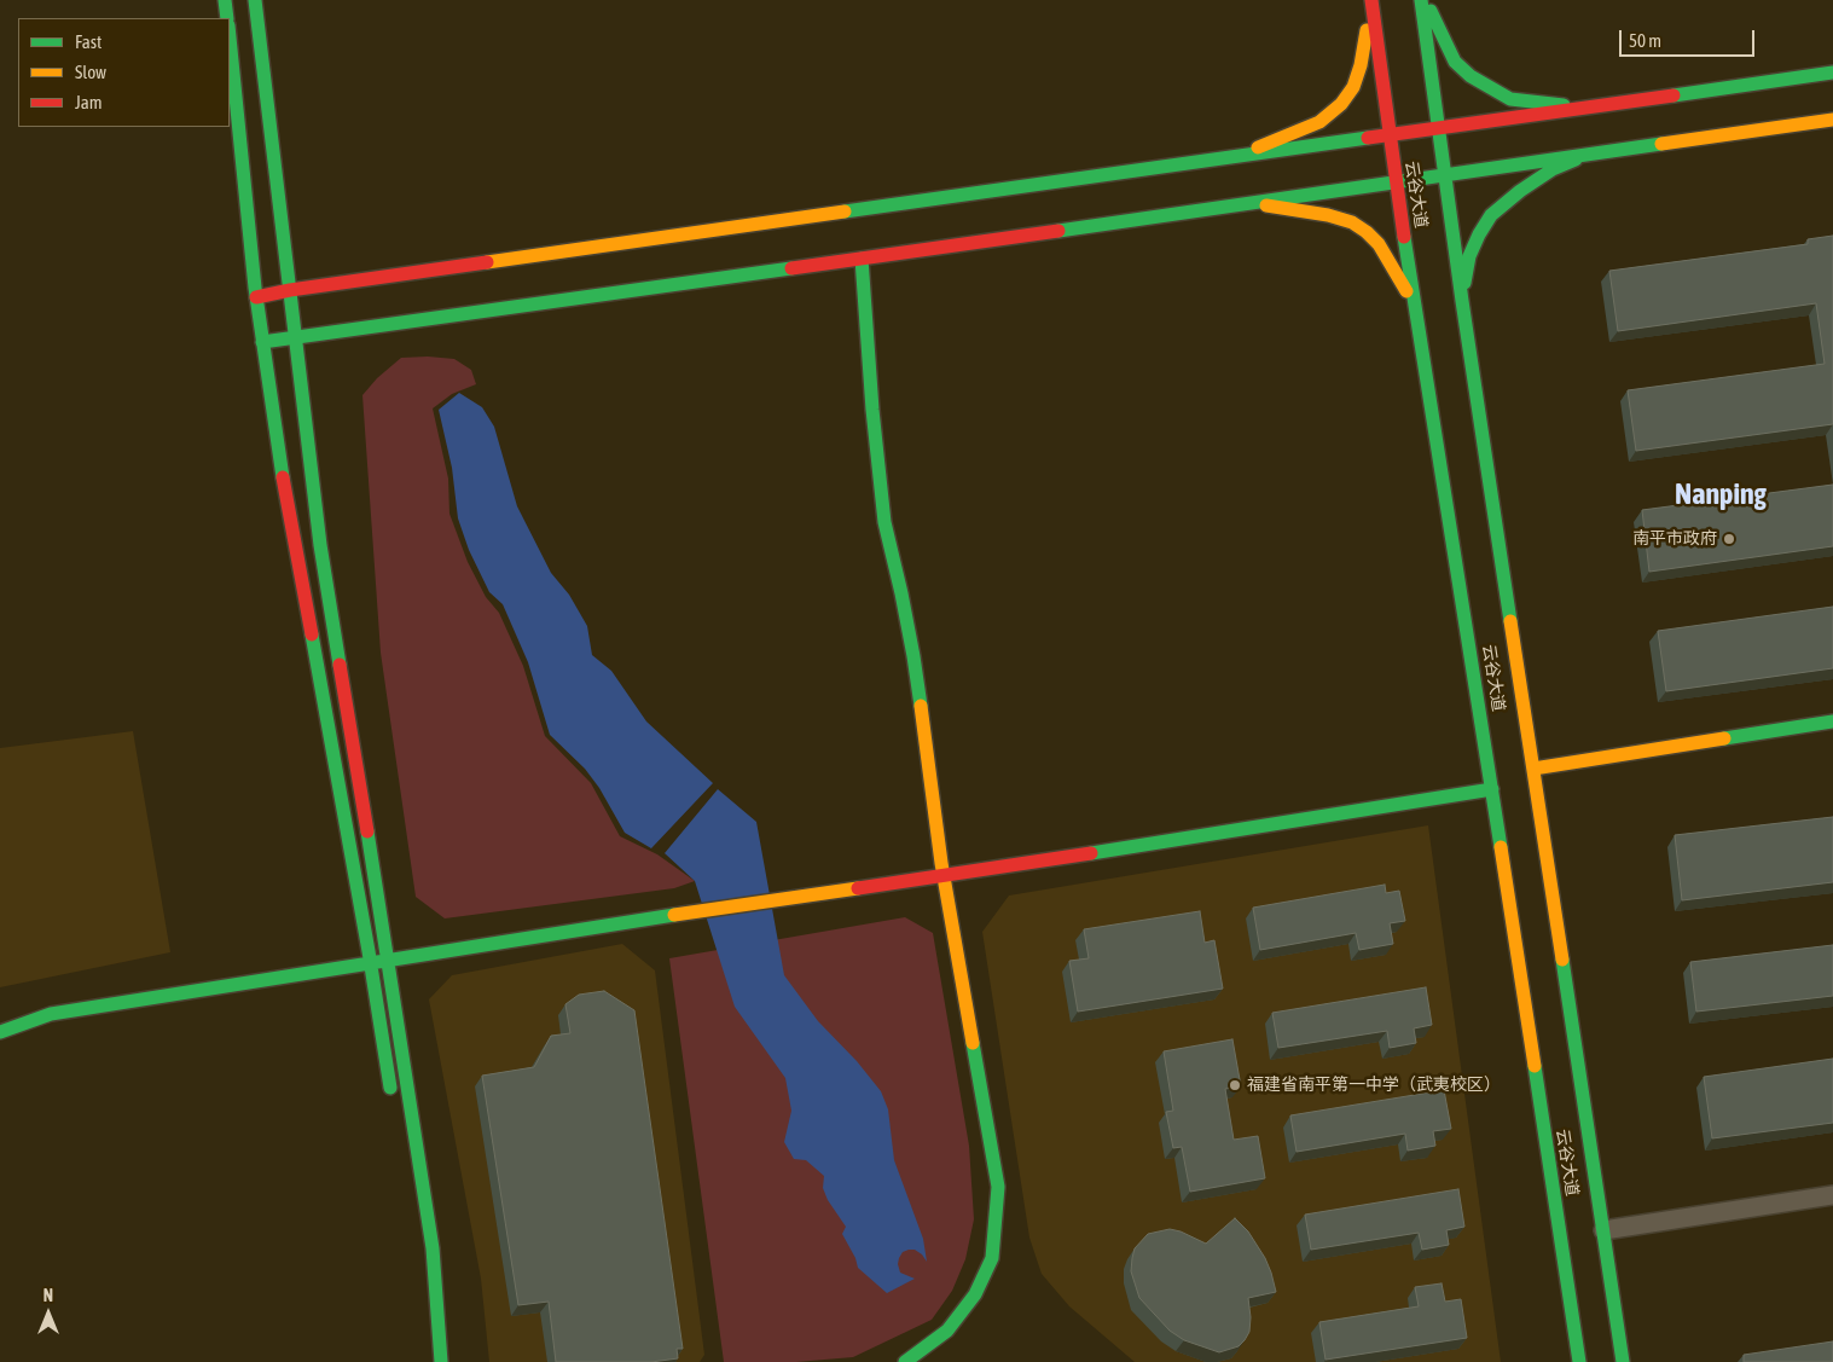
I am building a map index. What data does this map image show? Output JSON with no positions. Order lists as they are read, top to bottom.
{
  "streets": {
    "main road": ["云谷大道"]
  },
  "districts": ["Nanping"],
  "places": ["南平市政府", "福建省南平第一中学（武夷校区）"],
  "legend": ["Fast", "Slow", "Jam"],
  "scale_bar": "50 m",
  "north": "top"
}
